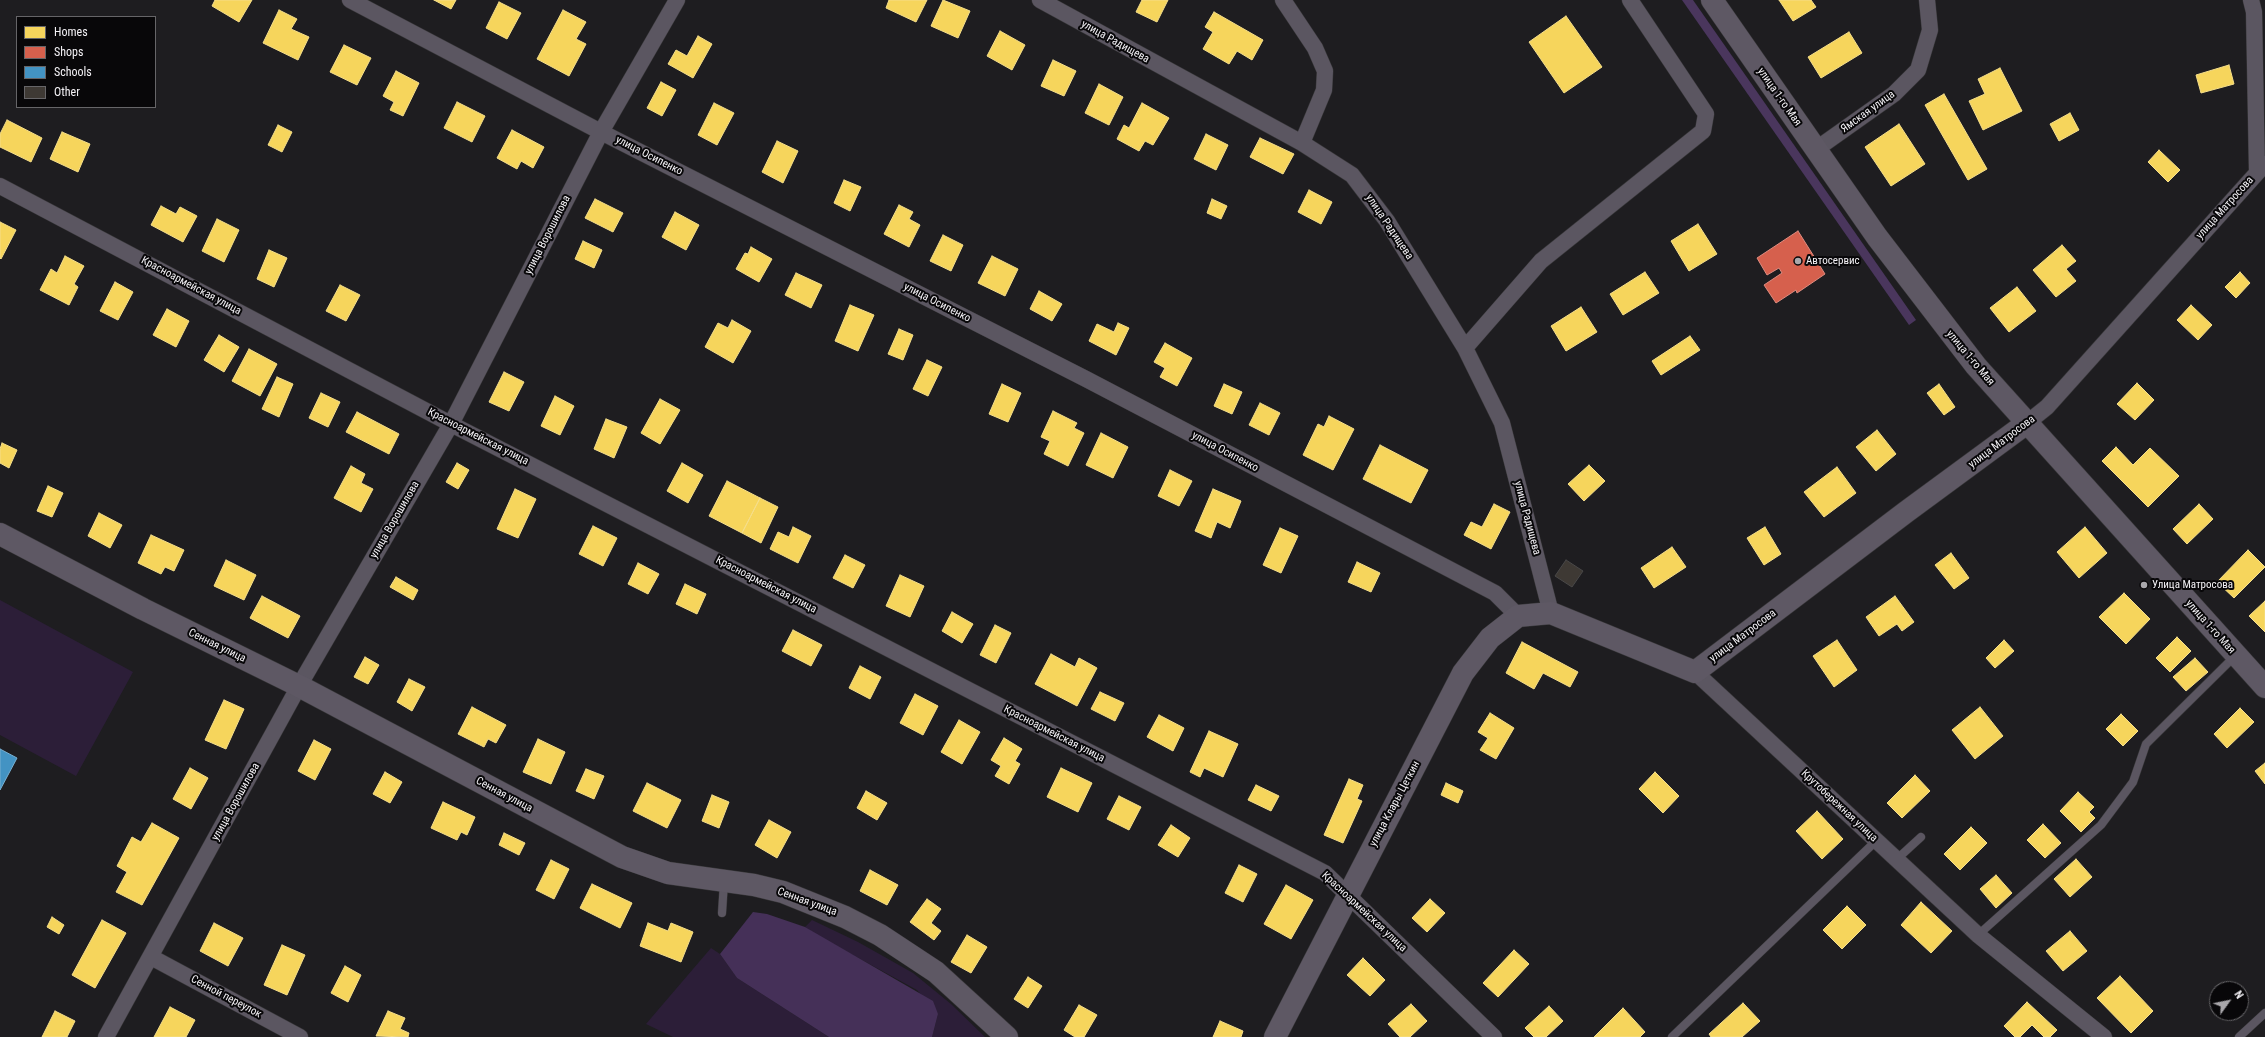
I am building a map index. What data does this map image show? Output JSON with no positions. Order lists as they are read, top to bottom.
{
  "streets": {
    "street": [
      "улица Радищева",
      "улица 1-го Мая",
      "Ямская улица",
      "улица Осипенко",
      "улица Матросова",
      "улица Ворошилова",
      "Красноармейская улица",
      "Сенная улица",
      "улица Клары Цеткин",
      "Крутобережная улица",
      "Сенной переулок"
    ]
  },
  "crossings": [
    ["улица Радищева", "Крутобережная улица"],
    ["улица 1-го Мая", "Ямская улица"],
    ["улица 1-го Мая", "улица Матросова"],
    ["улица Осипенко", "улица Ворошилова"],
    ["улица Осипенко", "улица Клары Цеткин"],
    ["улица Матросова", "Крутобережная улица"],
    ["улица Ворошилова", "Красноармейская улица"],
    ["улица Ворошилова", "Сенная улица"],
    ["улица Ворошилова", "Сенной переулок"],
    ["Красноармейская улица", "улица Клары Цеткин"]
  ],
  "places": ["Автосервис", "Улица Матросова"],
  "legend": [
    "Homes",
    "Shops",
    "Schools",
    "Other"
  ],
  "north": "top right"
}
